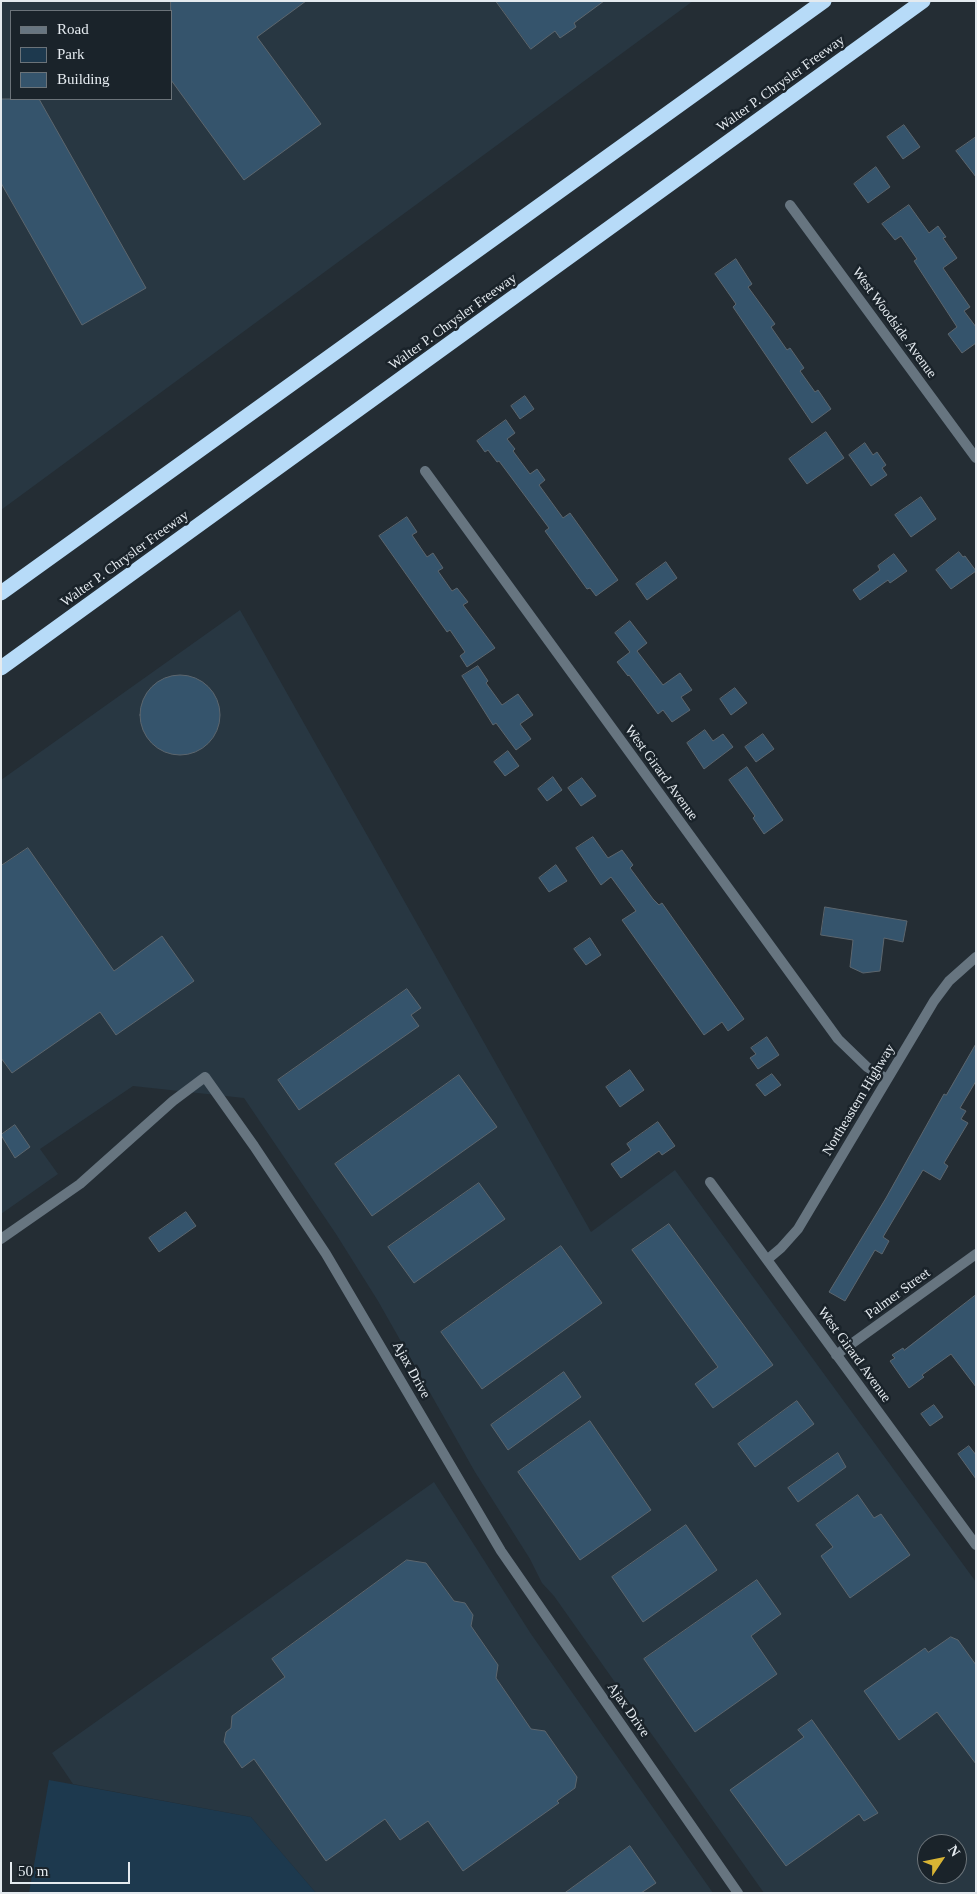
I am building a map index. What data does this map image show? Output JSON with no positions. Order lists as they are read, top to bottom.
{
  "streets": {
    "highway": ["Walter P. Chrysler Freeway"],
    "street": [
      "West Woodside Avenue",
      "West Girard Avenue",
      "Northeastern Highway",
      "Palmer Street",
      "Ajax Drive"
    ]
  },
  "crossings": [
    ["West Girard Avenue", "Northeastern Highway"],
    ["West Girard Avenue", "Palmer Street"]
  ],
  "legend": ["Road", "Park", "Building"],
  "scale_bar": "50 m",
  "north": "top right"
}
